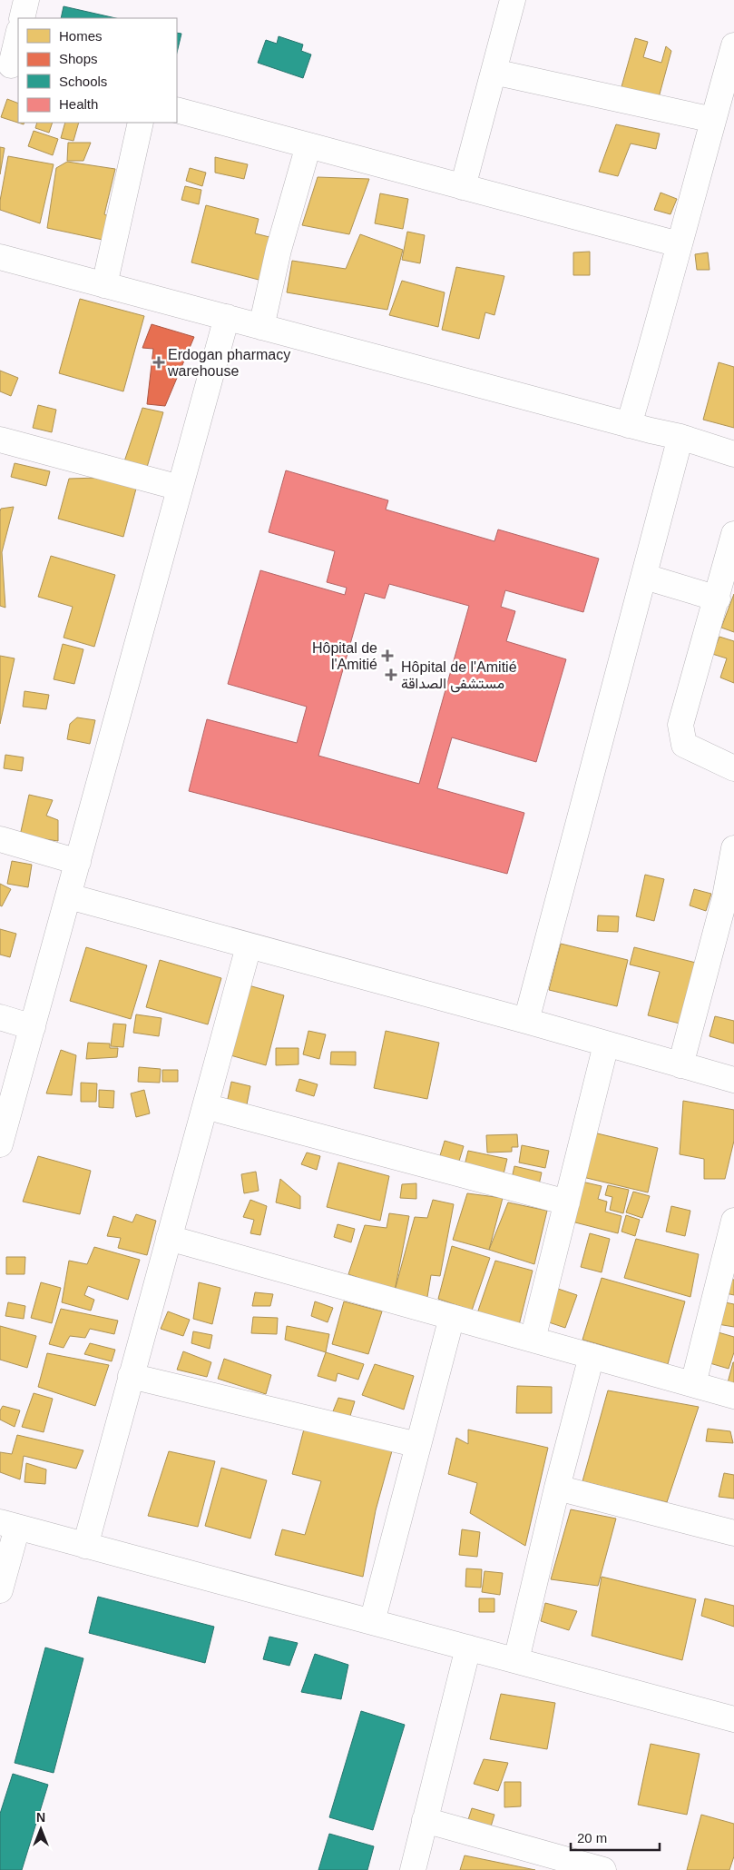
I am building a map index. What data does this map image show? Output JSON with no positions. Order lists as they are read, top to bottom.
{
  "places": {
    "health": ["Erdogan pharmacy warehouse", "Hôpital de l'Amitié", "Hôpital de l'Amitié مستشفى الصداقة"]
  },
  "legend": [
    "Homes",
    "Shops",
    "Schools",
    "Health"
  ],
  "scale_bar": "20 m",
  "north": "top"
}
